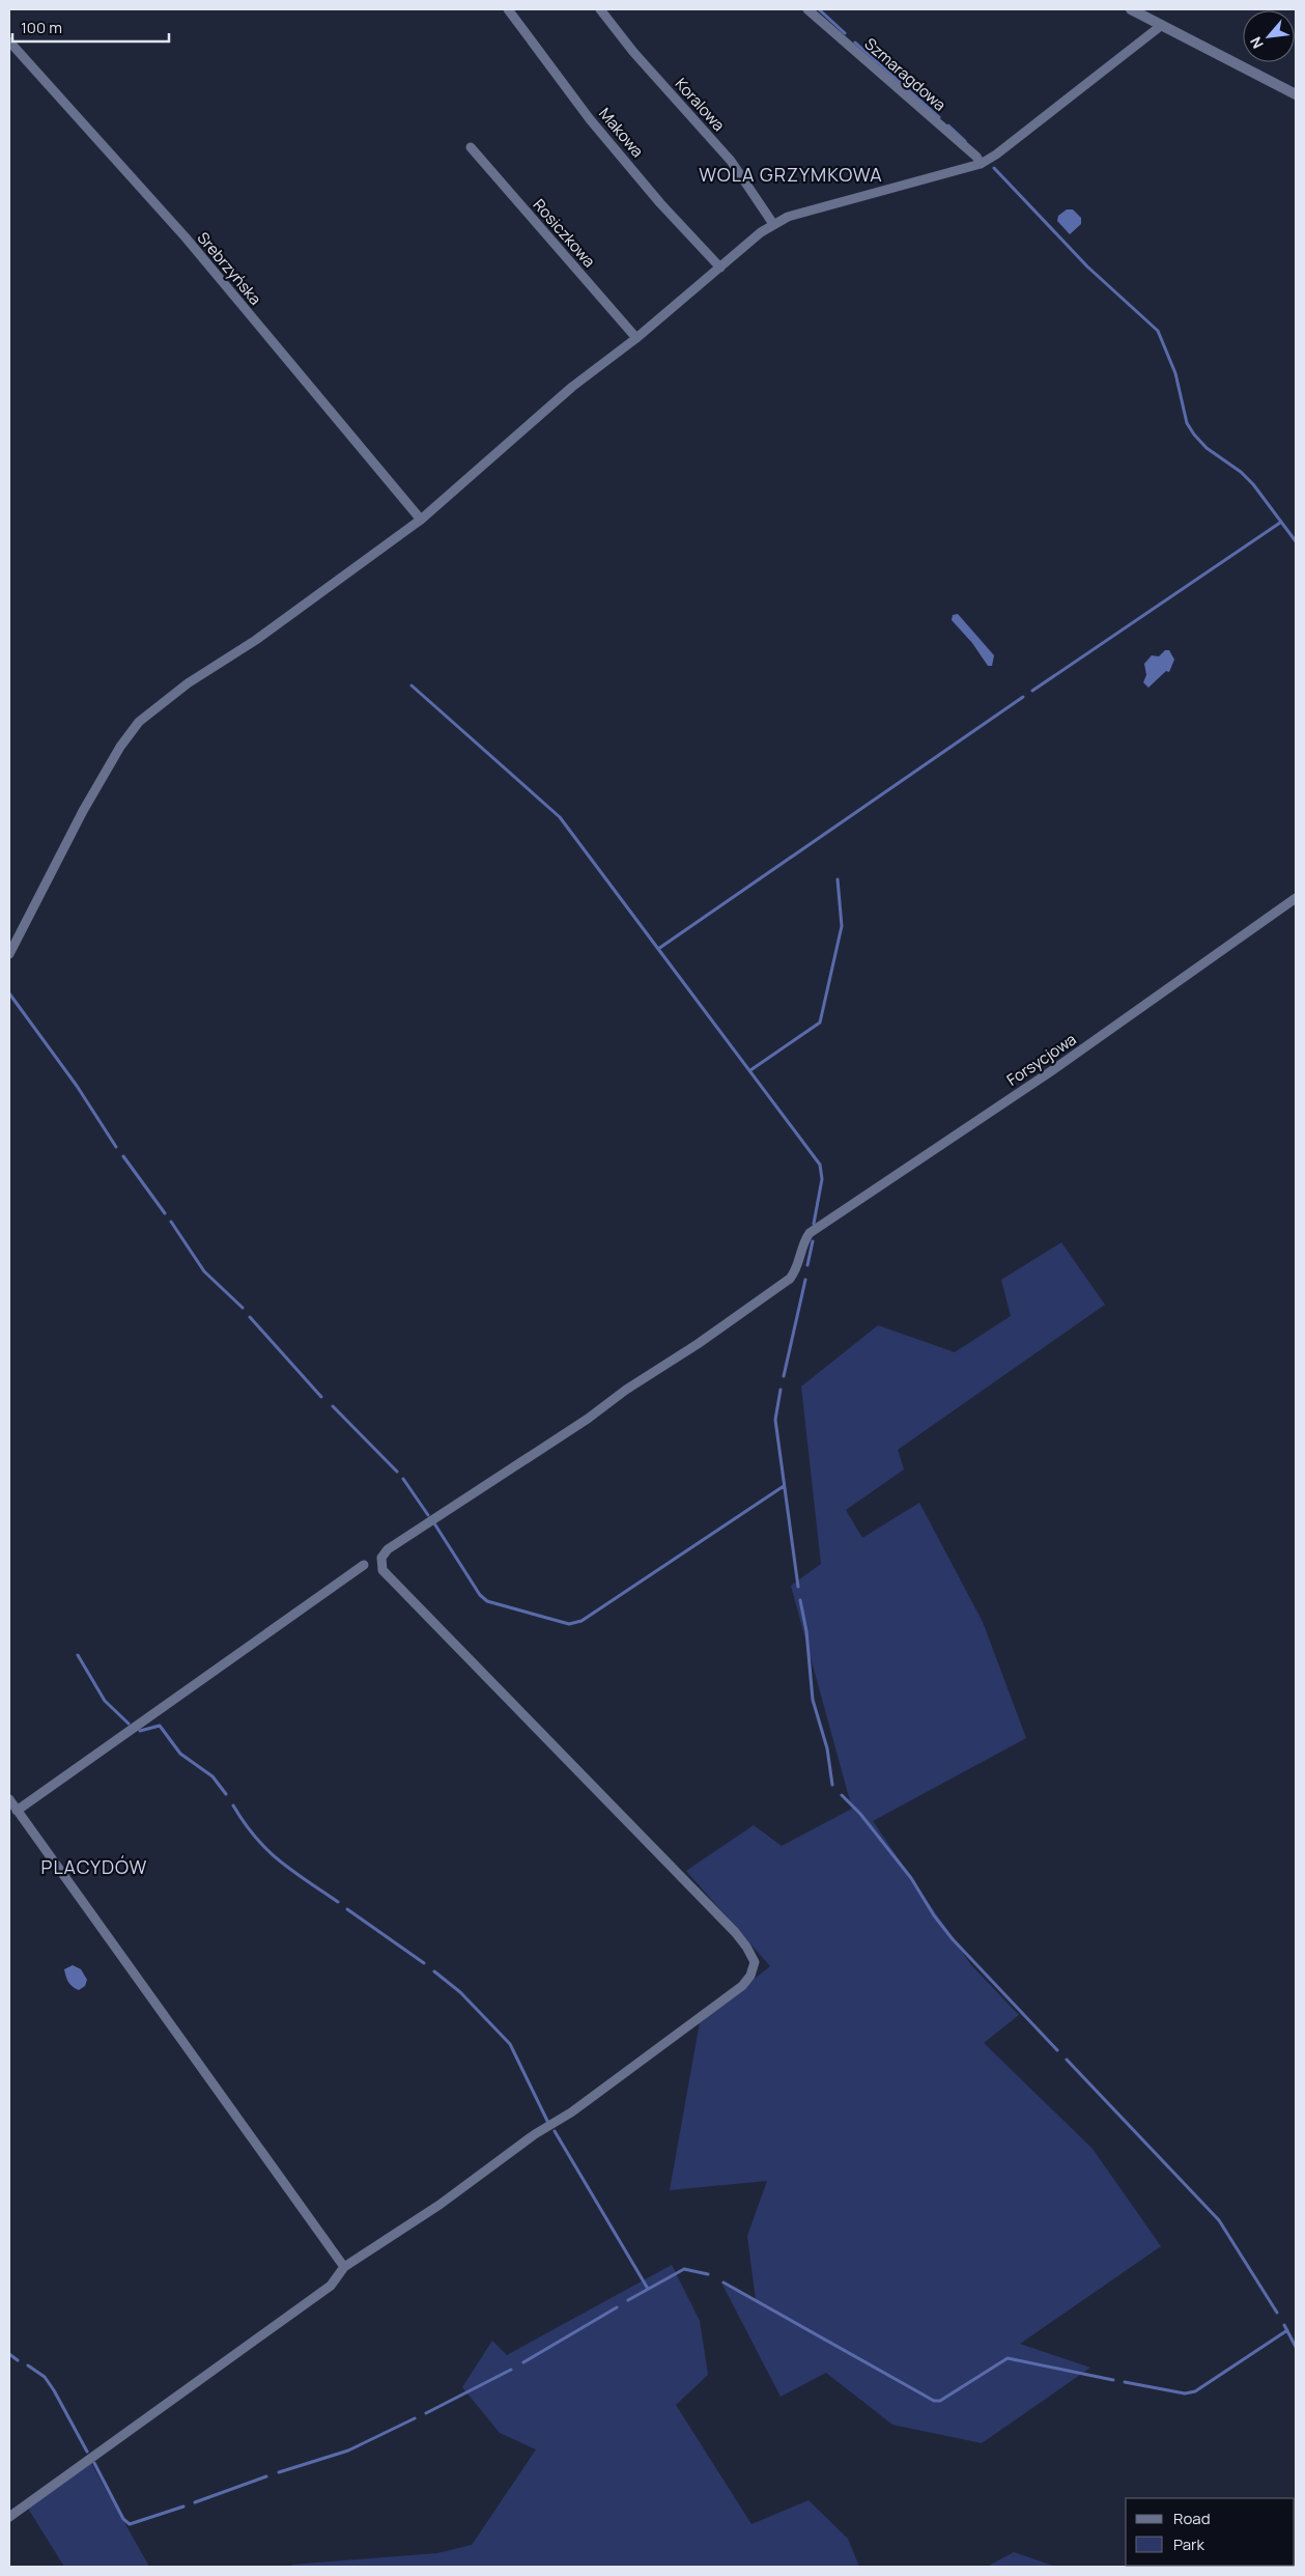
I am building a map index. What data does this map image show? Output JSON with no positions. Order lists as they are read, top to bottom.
{
  "streets": {
    "street": [
      "Szmaragdowa",
      "Koralowa",
      "Makowa",
      "Rosiczkowa",
      "Srebrzyńska",
      "Forsycjowa"
    ]
  },
  "districts": ["WOLA GRZYMKOWA", "PLACYDÓW"],
  "legend": ["Road", "Park"],
  "scale_bar": "100 m",
  "north": "bottom left"
}
